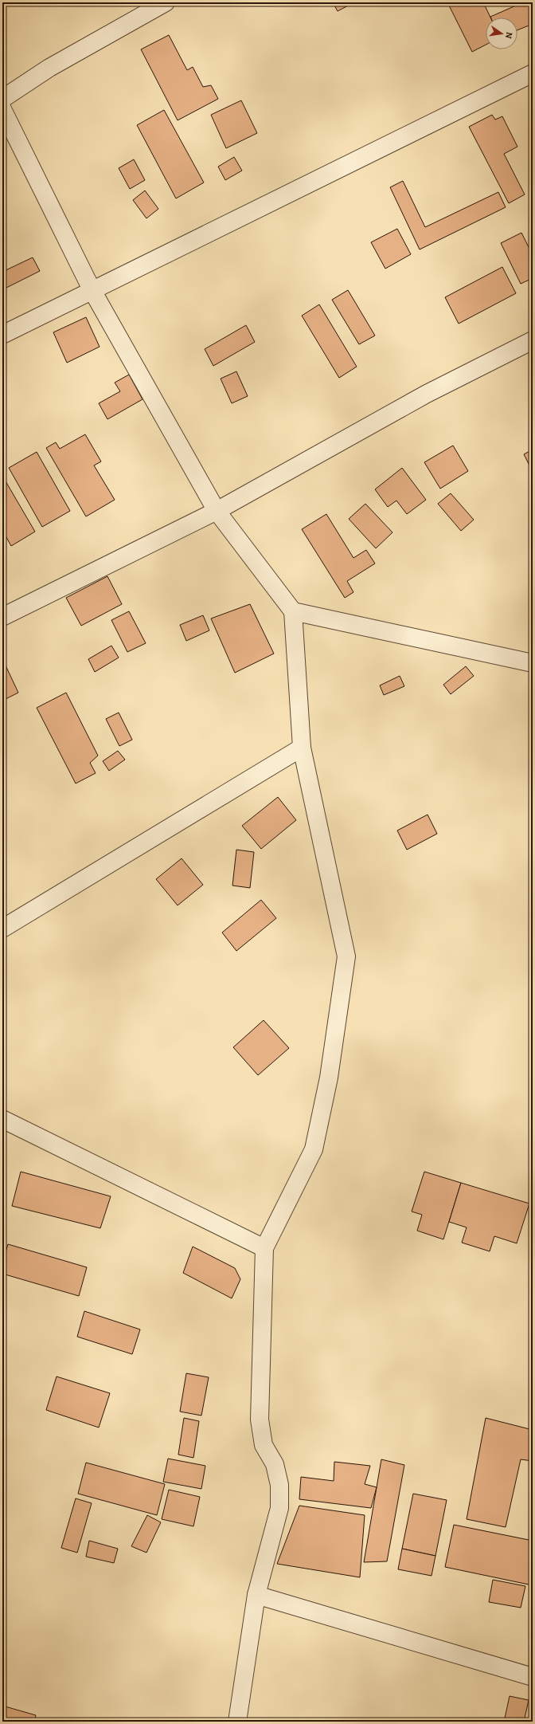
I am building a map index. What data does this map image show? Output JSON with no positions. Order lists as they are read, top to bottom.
{
  "north": "right"
}
